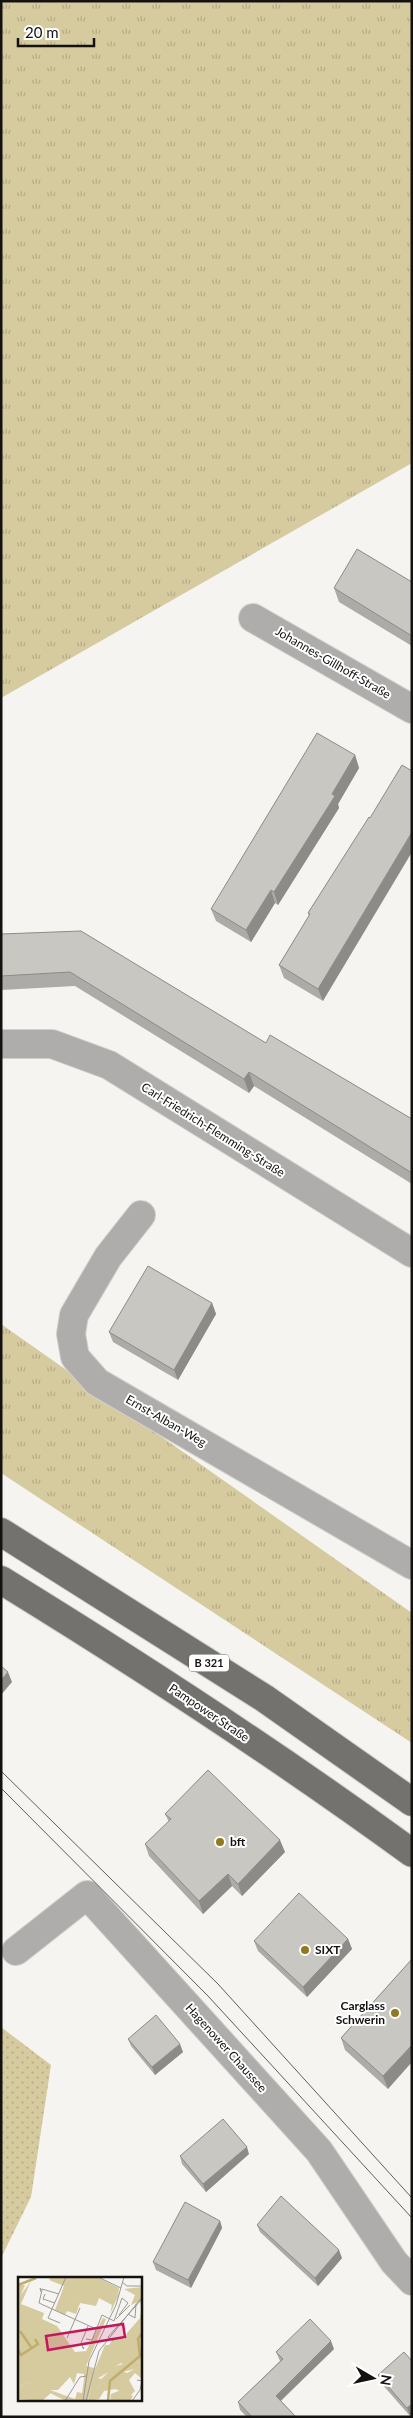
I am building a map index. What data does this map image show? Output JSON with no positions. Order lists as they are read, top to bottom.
{
  "streets": {
    "main road": ["B 321", "Pampower Straße"],
    "street": [
      "Johannes-Gillhoff-Straße",
      "Carl-Friedrich-Flemming-Straße",
      "Ernst-Alban-Weg",
      "Hagenower Chaussee"
    ]
  },
  "places": ["bft", "SIXT", "Carglass Schwerin"],
  "scale_bar": "20 m",
  "north": "right"
}
